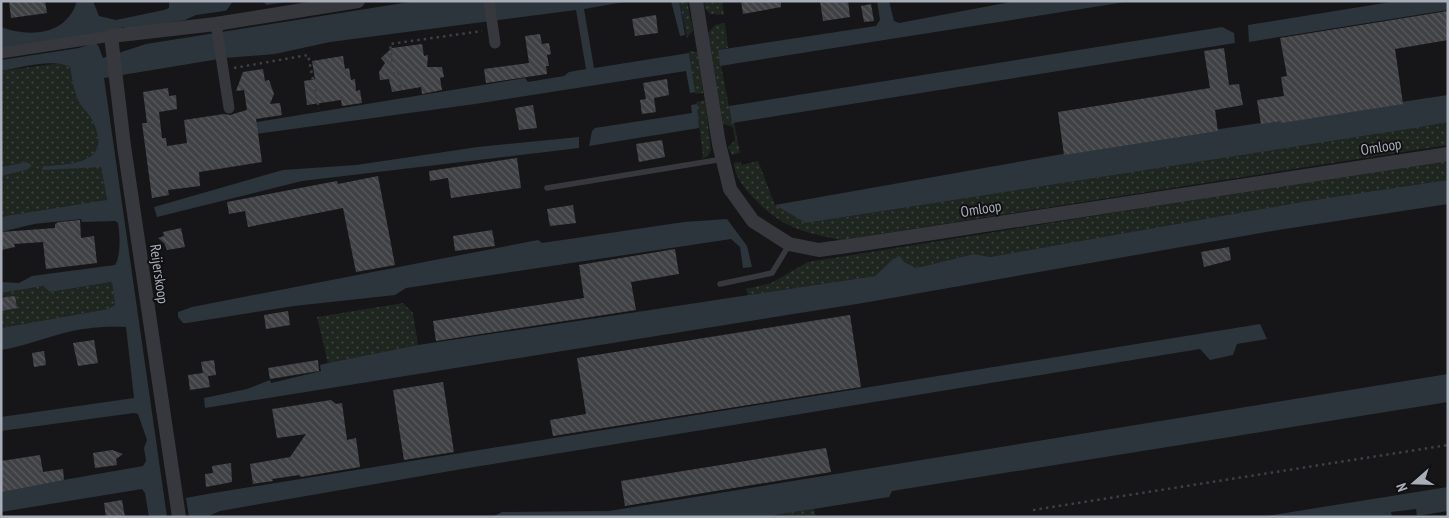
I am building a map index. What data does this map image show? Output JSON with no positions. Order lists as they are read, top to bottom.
{
  "streets": {
    "street": ["Omloop", "Reijerskoop"]
  },
  "north": "left"
}
